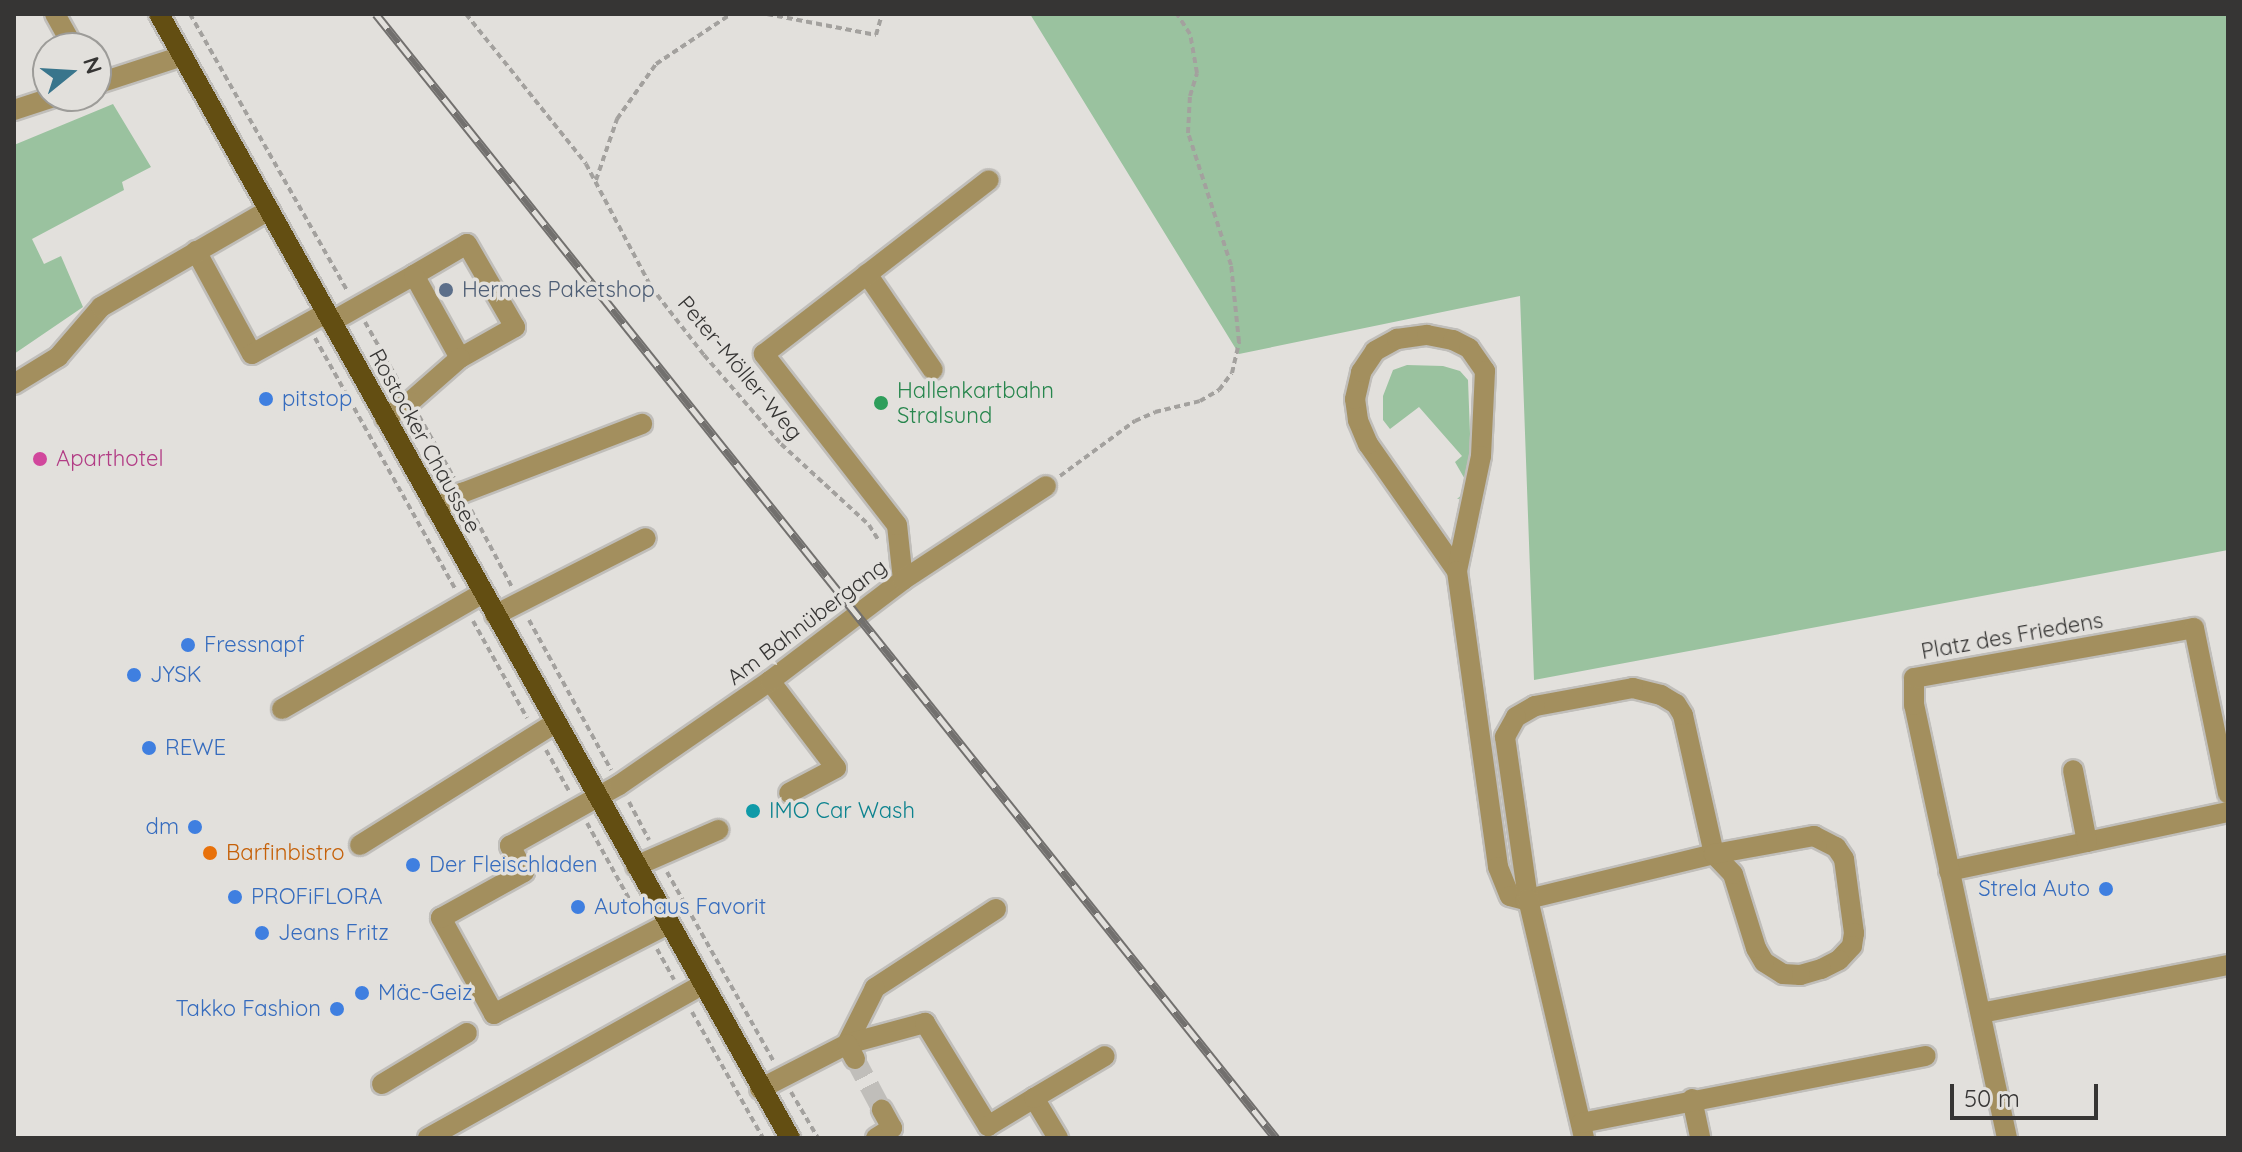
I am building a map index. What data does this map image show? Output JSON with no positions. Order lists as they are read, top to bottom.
{
  "streets": {
    "main road": ["Rostocker Chaussee"],
    "street": ["Am Bahnübergang", "Platz des Friedens"],
    "path": ["Peter-Möller-Weg"]
  },
  "crossings": [
    ["Rostocker Chaussee", "Am Bahnübergang"]
  ],
  "places": [
    "Hermes Paketshop",
    "pitstop",
    "Hallenkartbahn Stralsund",
    "Aparthotel",
    "Fressnapf",
    "JYSK",
    "REWE",
    "IMO Car Wash",
    "dm",
    "Barfinbistro",
    "Der Fleischladen",
    "Strela Auto",
    "PROFiFLORA",
    "Autohaus Favorit",
    "Jeans Fritz",
    "Mäc-Geiz",
    "Takko Fashion"
  ],
  "scale_bar": "50 m",
  "north": "right"
}
